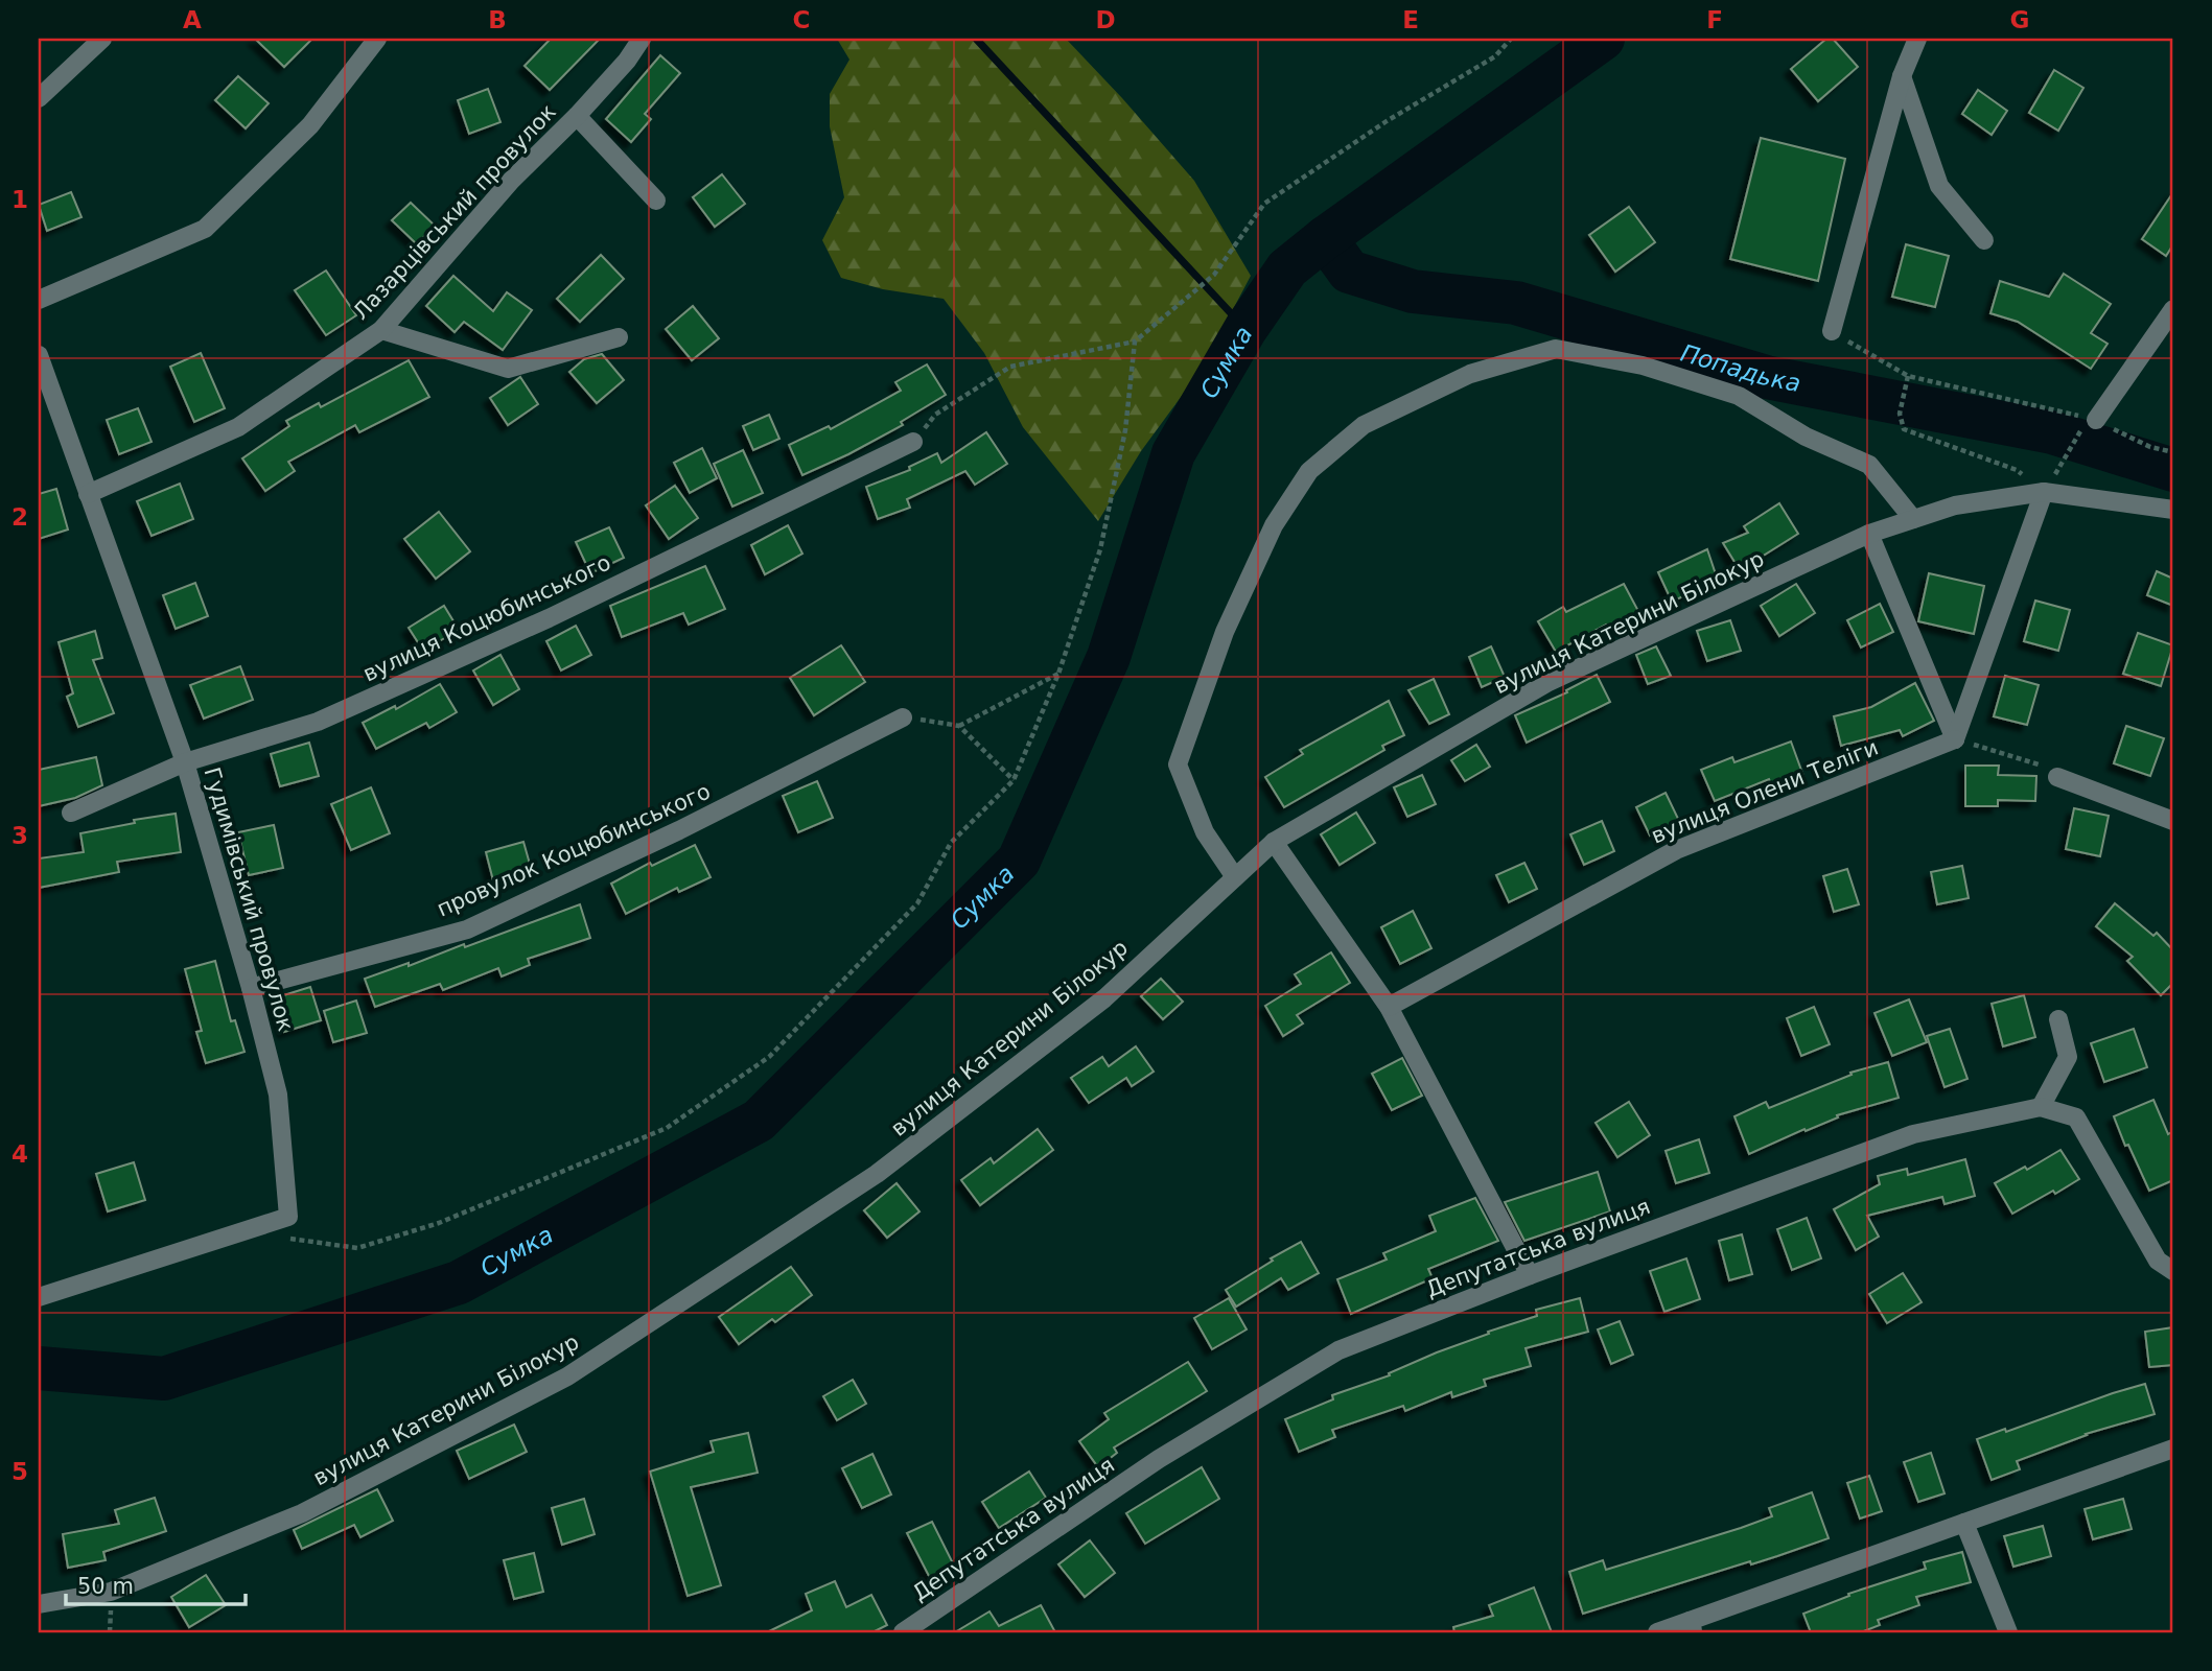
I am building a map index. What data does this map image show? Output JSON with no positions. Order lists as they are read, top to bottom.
{
  "streets": {
    "street": [
      "Лазарцівський провулок",
      "вулиця Коцюбинського",
      "вулиця Катерини Білокур",
      "вулиця Олени Теліги",
      "провулок Коцюбинського",
      "Гудимівський провулок",
      "Депутатська вулиця"
    ]
  },
  "crossings": [
    ["Лазарцівський провулок", "Гудимівський провулок"],
    ["вулиця Коцюбинського", "Гудимівський провулок"],
    ["провулок Коцюбинського", "Гудимівський провулок"]
  ],
  "water": ["Сумка", "Попадька"],
  "scale_bar": "50 m",
  "grid": {
    "columns": [
      "A",
      "B",
      "C",
      "D",
      "E",
      "F",
      "G"
    ],
    "rows": [
      "1",
      "2",
      "3",
      "4",
      "5"
    ]
  }
}
